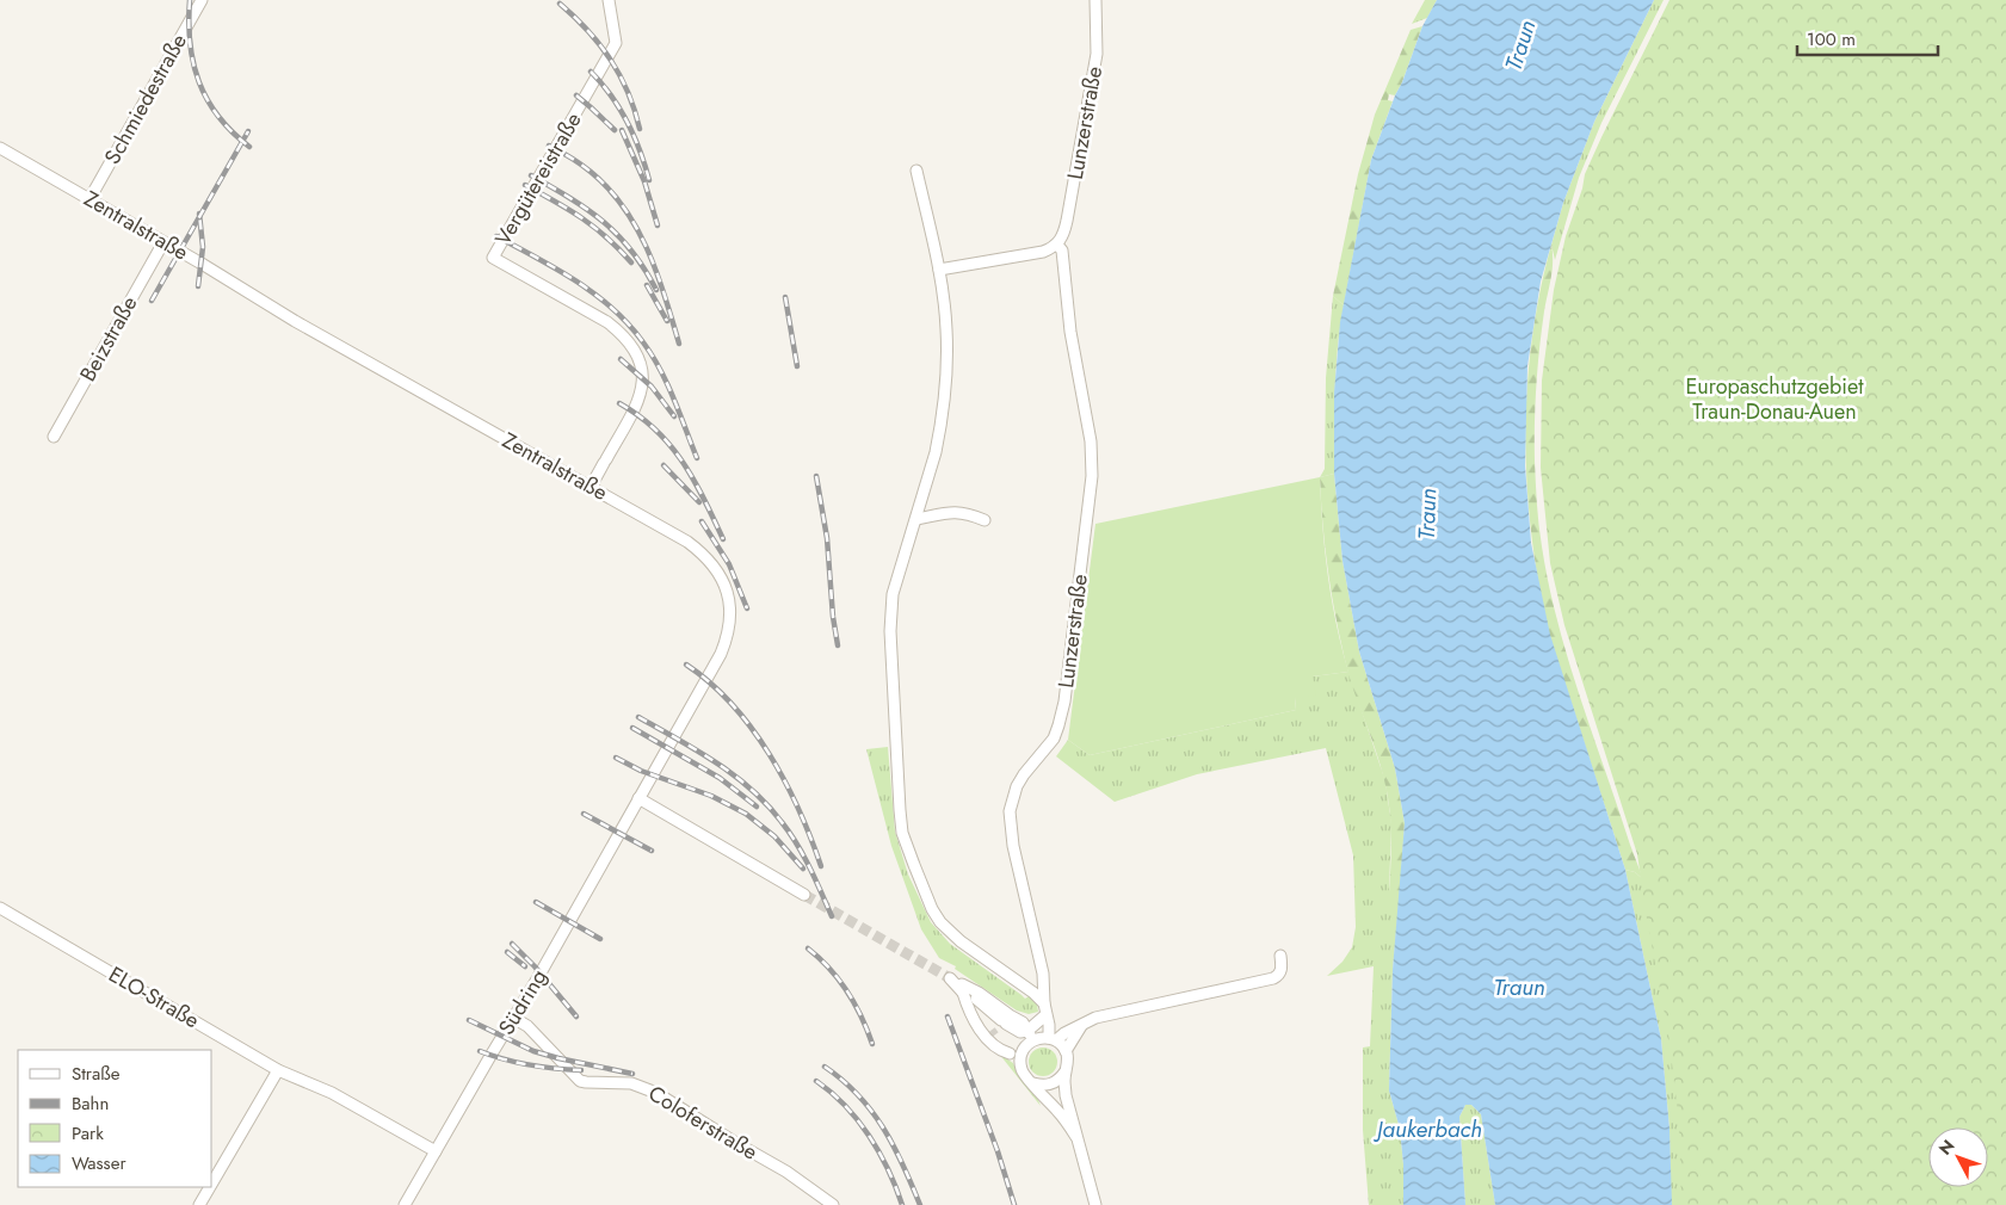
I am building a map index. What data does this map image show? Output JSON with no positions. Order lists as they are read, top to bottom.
{
  "streets": {
    "street": [
      "Schmiedestraße",
      "Lunzerstraße",
      "Vergütereistraße",
      "Zentralstraße",
      "Beizstraße",
      "ELO-Straße",
      "Südring",
      "Coloferstraße"
    ]
  },
  "crossings": [
    ["Schmiedestraße", "Zentralstraße"],
    ["Vergütereistraße", "Zentralstraße"],
    ["Zentralstraße", "Beizstraße"],
    ["Zentralstraße", "Südring"],
    ["ELO-Straße", "Südring"],
    ["Südring", "Coloferstraße"]
  ],
  "water": ["Traun", "Jaukerbach"],
  "parks": ["Europaschutzgebiet Traun-Donau-Auen"],
  "legend": [
    "Straße",
    "Bahn",
    "Park",
    "Wasser"
  ],
  "scale_bar": "100 m",
  "north": "top left"
}
